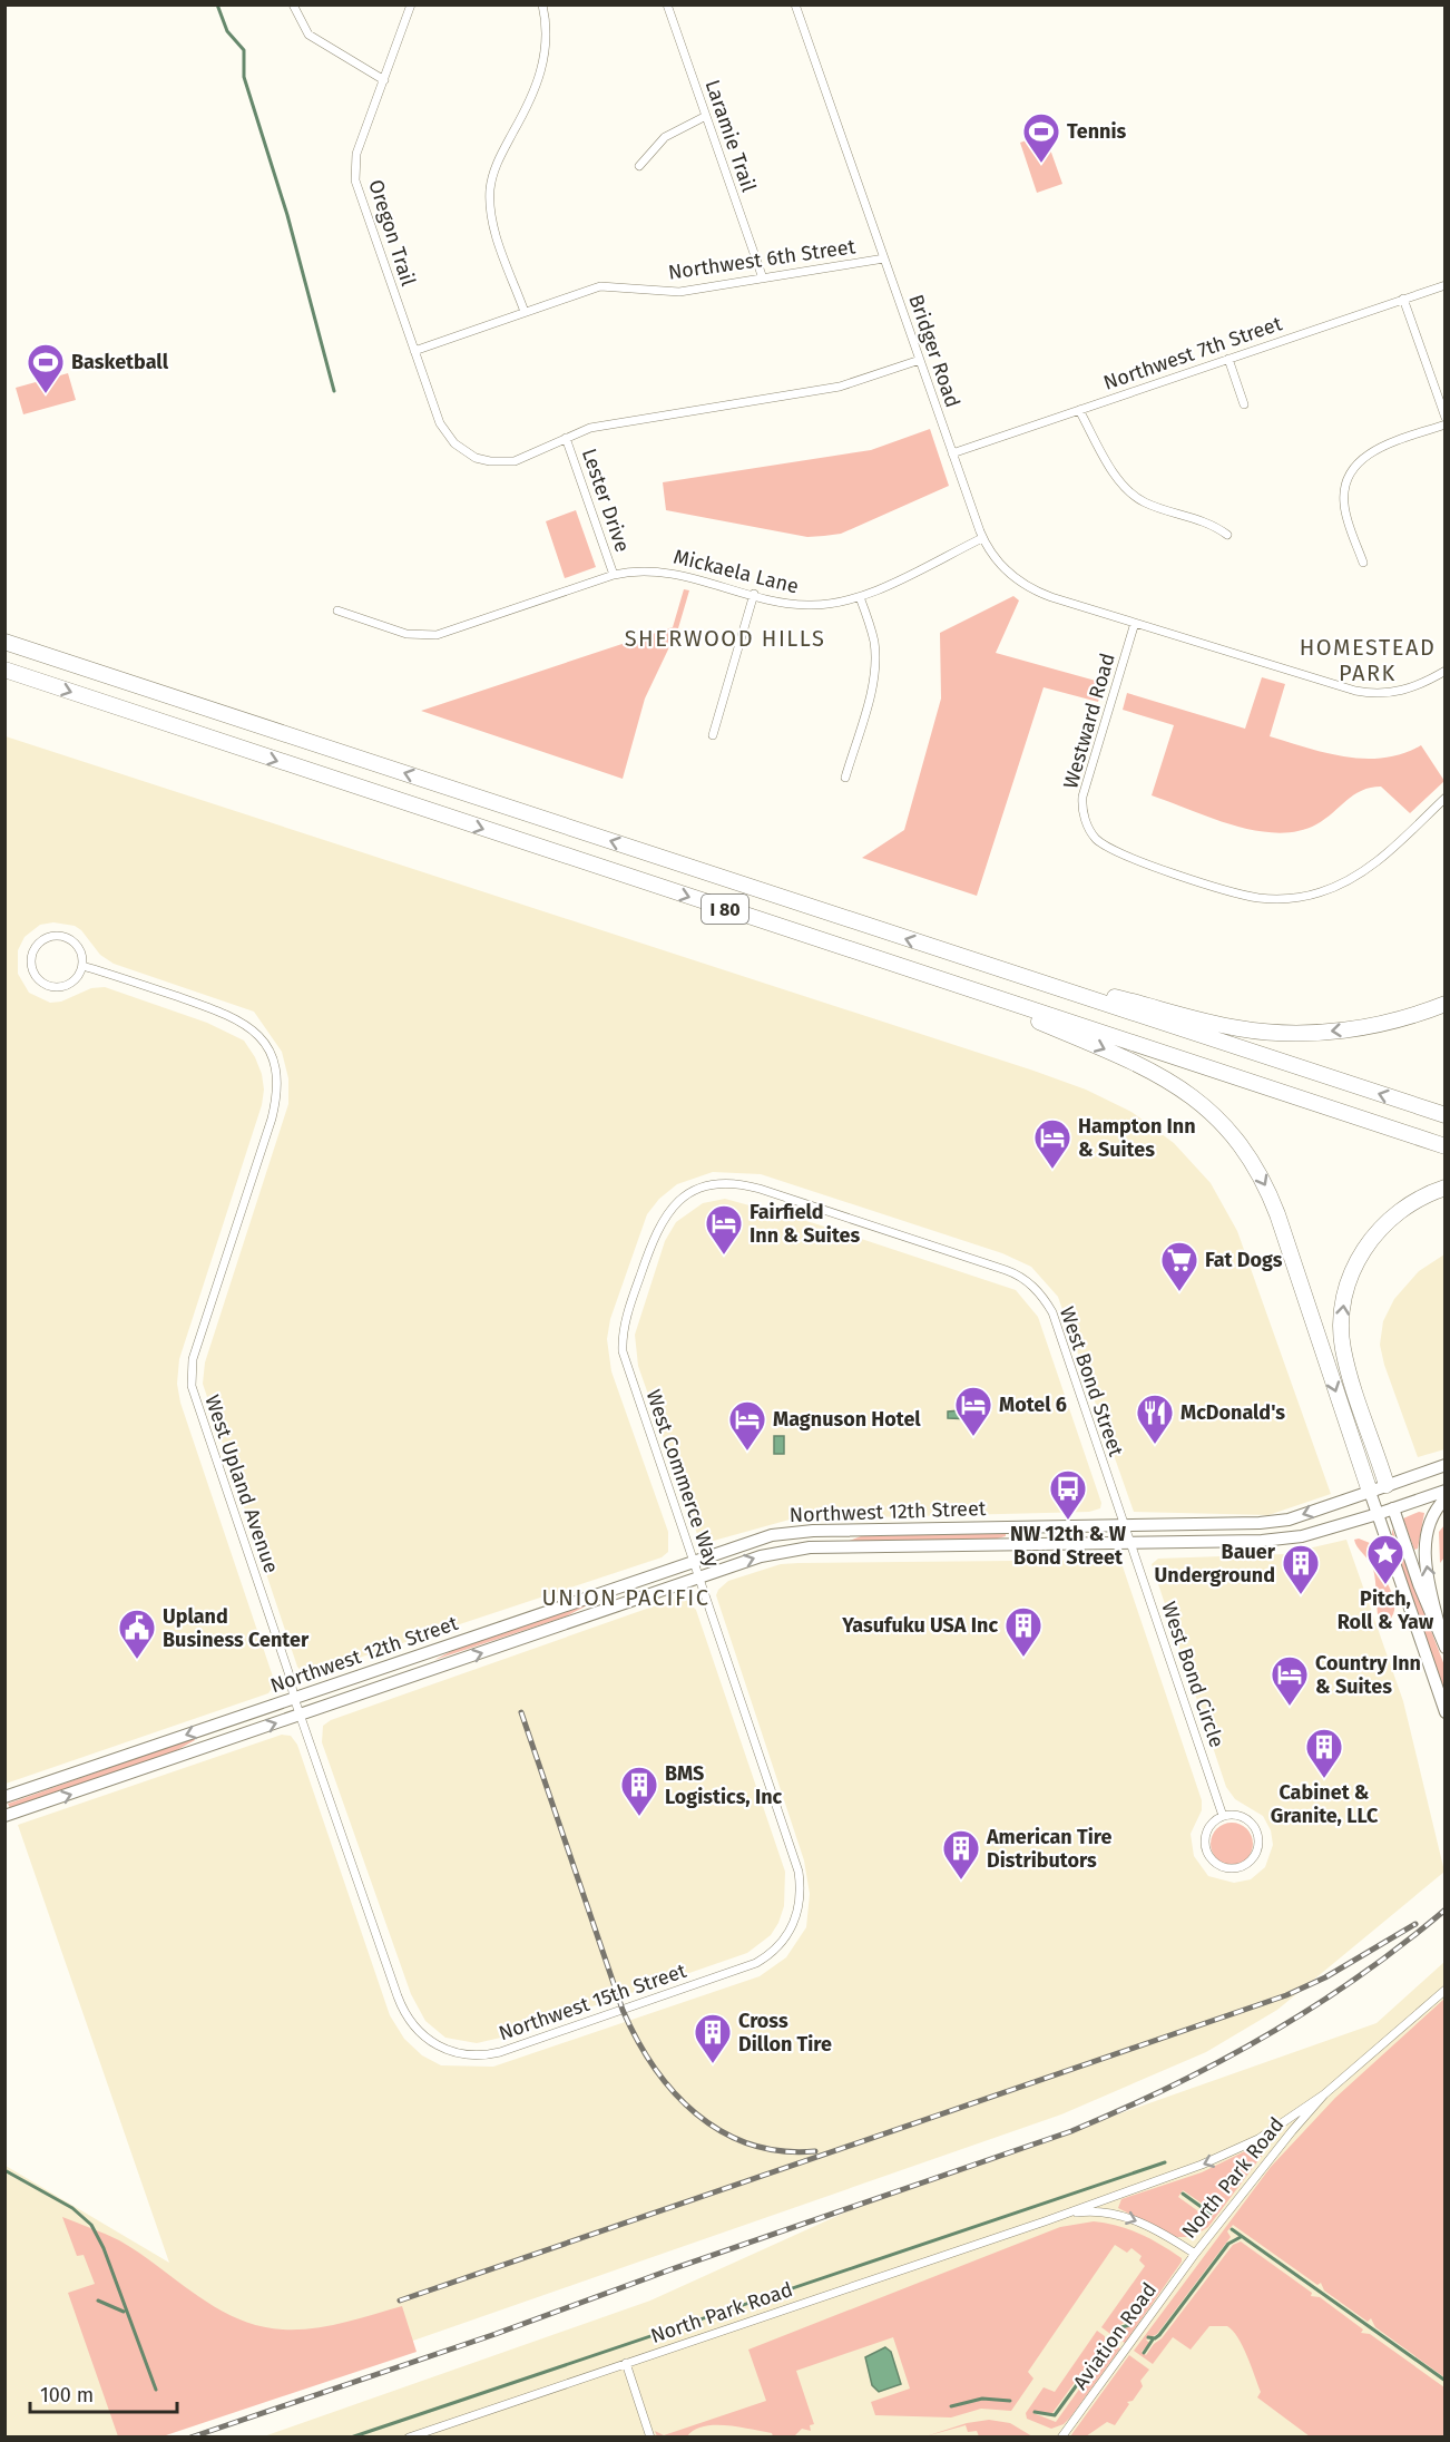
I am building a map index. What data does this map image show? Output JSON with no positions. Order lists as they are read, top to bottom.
{
  "streets": {
    "highway": ["I 80"],
    "main road": ["Northwest 12th Street"],
    "street": [
      "Laramie Trail",
      "Oregon Trail",
      "Northwest 6th Street",
      "Bridger Road",
      "Northwest 7th Street",
      "Lester Drive",
      "Mickaela Lane",
      "Westward Road",
      "West Bond Street",
      "West Commerce Way",
      "West Upland Avenue",
      "West Bond Circle",
      "Northwest 15th Street",
      "North Park Road",
      "Aviation Road"
    ]
  },
  "crossings": [
    ["Laramie Trail", "Northwest 6th Street"],
    ["Oregon Trail", "Northwest 6th Street"],
    ["Oregon Trail", "Lester Drive"],
    ["Northwest 6th Street", "Bridger Road"],
    ["Bridger Road", "Northwest 7th Street"],
    ["Bridger Road", "Mickaela Lane"],
    ["Bridger Road", "Westward Road"],
    ["Lester Drive", "Mickaela Lane"],
    ["West Bond Street", "West Commerce Way"],
    ["West Bond Street", "Northwest 12th Street"],
    ["West Bond Street", "West Bond Circle"],
    ["West Commerce Way", "Northwest 12th Street"],
    ["West Commerce Way", "Northwest 15th Street"],
    ["West Upland Avenue", "Northwest 12th Street"],
    ["West Upland Avenue", "Northwest 15th Street"],
    ["Northwest 12th Street", "West Bond Circle"],
    ["North Park Road", "Aviation Road"]
  ],
  "districts": ["SHERWOOD HILLS", "HOMESTEAD PARK", "UNION PACIFIC"],
  "places": {
    "sports": ["Tennis", "Basketball"],
    "hotel": [
      "Hampton Inn & Suites",
      "Fairfield Inn & Suites",
      "Motel 6",
      "Magnuson Hotel",
      "Country Inn & Suites"
    ],
    "supermarket": ["Fat Dogs"],
    "restaurant": ["McDonald's"],
    "bus stop": ["NW 12th & W Bond Street"],
    "place": ["Pitch, Roll & Yaw"],
    "building": [
      "Bauer Underground",
      "Yasufuku USA Inc",
      "Cabinet & Granite, LLC",
      "BMS Logistics, Inc",
      "American Tire Distributors",
      "Cross Dillon Tire"
    ],
    "public building": ["Upland Business Center"]
  },
  "scale_bar": "100 m"
}
